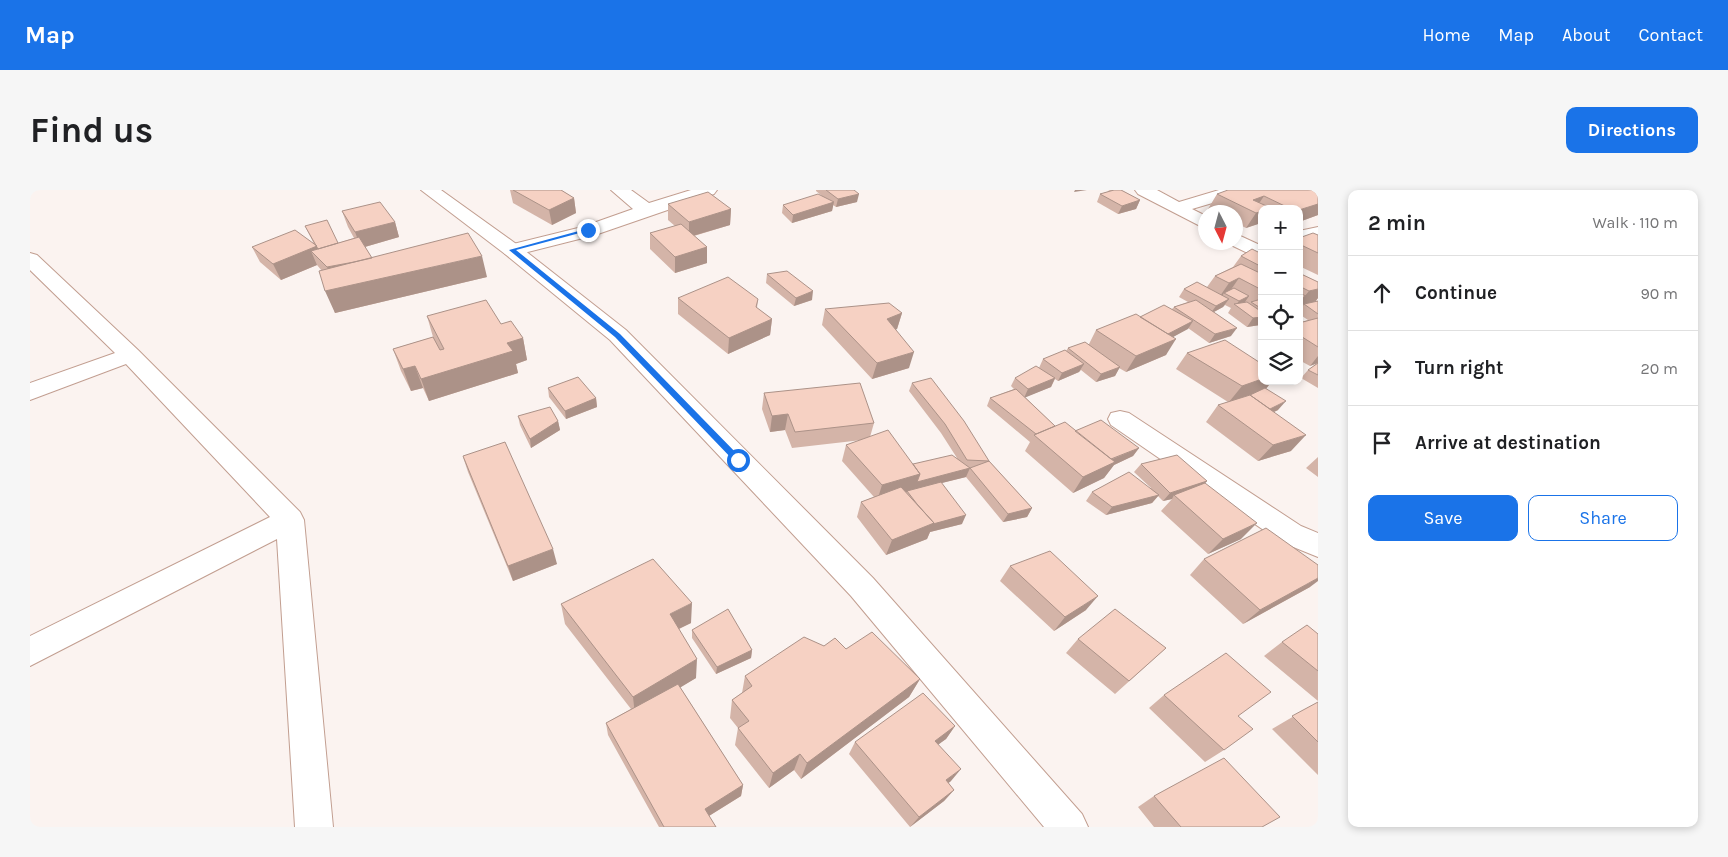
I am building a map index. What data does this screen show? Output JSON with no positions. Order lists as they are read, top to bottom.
{
  "north": "bottom",
  "page": {
    "header": "Map",
    "nav": [
      "Home",
      "Map",
      "About",
      "Contact"
    ],
    "buttons": [
      "Directions",
      ["Save", "Share"]
    ],
    "title": "Find us",
    "heading": ["2 min", "Walk · 110 m"],
    "map_buttons": ["+", "−"],
    "list": [
      ["Continue", "90 m"],
      ["Turn right", "20 m"],
      "Arrive at destination"
    ]
  }
}
